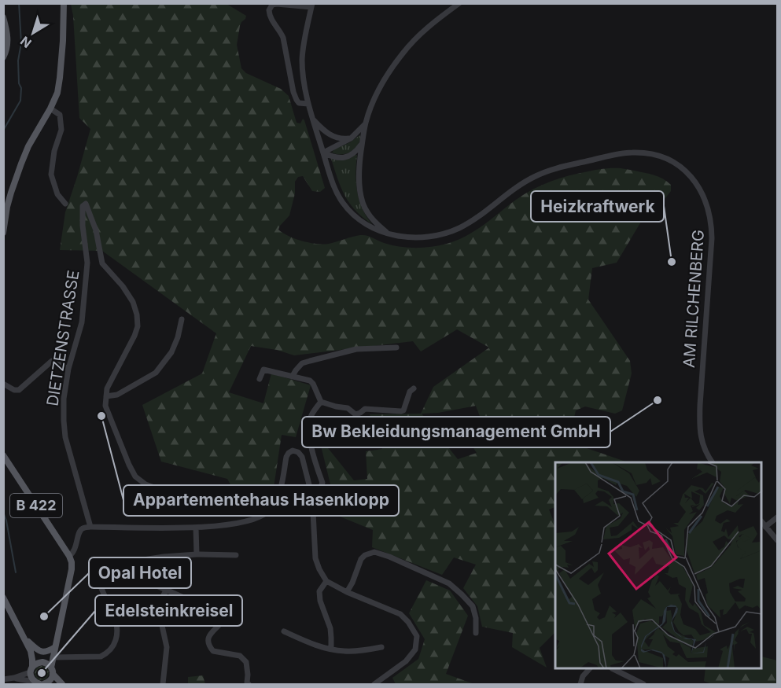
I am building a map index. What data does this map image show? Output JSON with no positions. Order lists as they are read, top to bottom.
{
  "streets": {
    "main road": ["B 422"],
    "street": ["AM RILCHENBERG", "DIETZENSTRASSE"]
  },
  "places": [
    "Heizkraftwerk",
    "Bw Bekleidungsmanagement GmbH",
    "Appartementehaus Hasenklopp",
    "Opal Hotel",
    "Edelsteinkreisel"
  ],
  "north": "bottom left"
}
